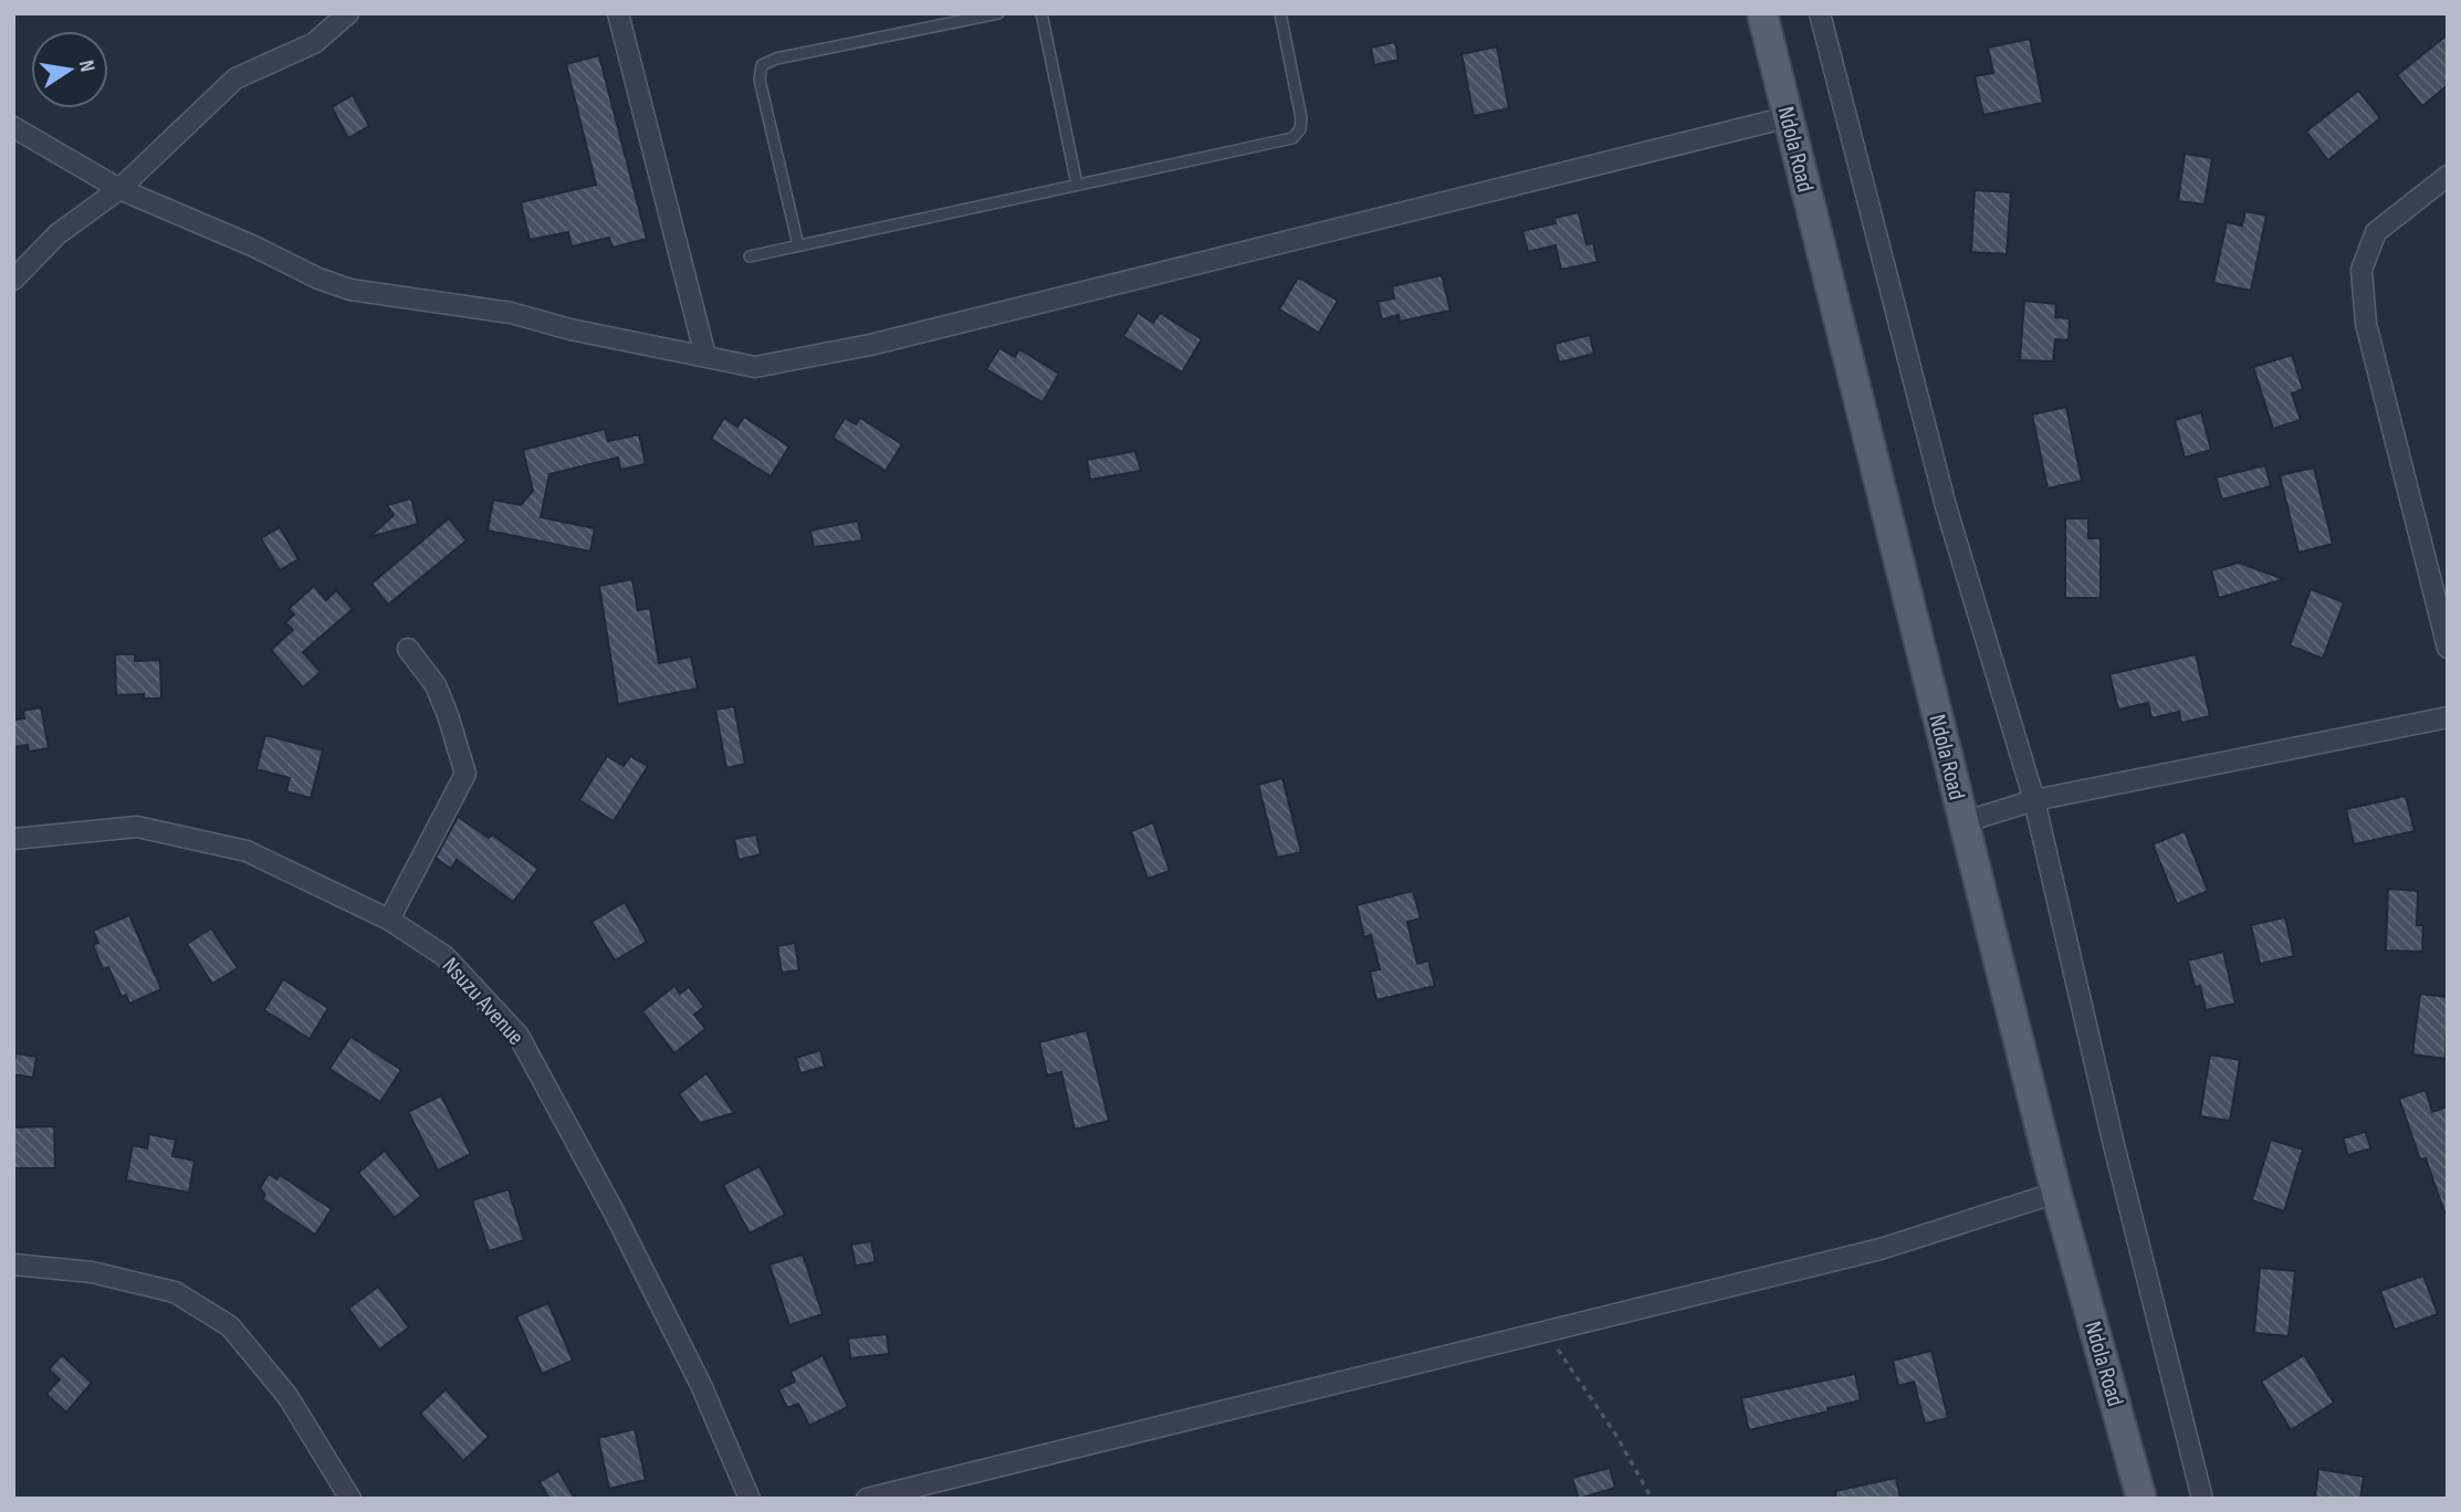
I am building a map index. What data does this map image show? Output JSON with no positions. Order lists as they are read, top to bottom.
{
  "streets": {
    "main road": ["Ndola Road"],
    "street": ["Nsuzu Avenue"]
  },
  "north": "right"
}
